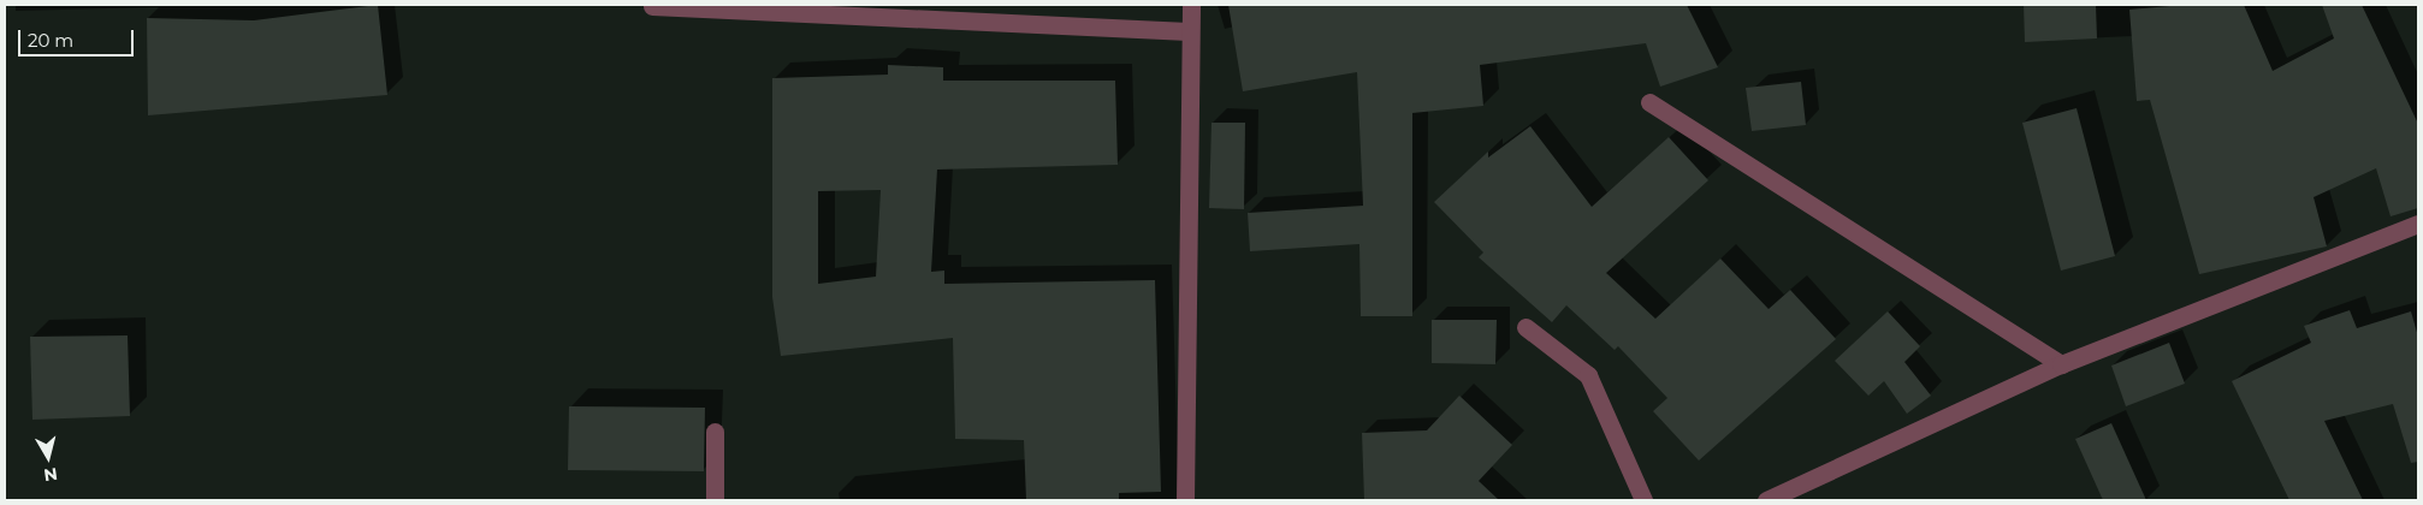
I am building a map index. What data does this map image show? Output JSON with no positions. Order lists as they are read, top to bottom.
{
  "scale_bar": "20 m",
  "north": "bottom"
}
